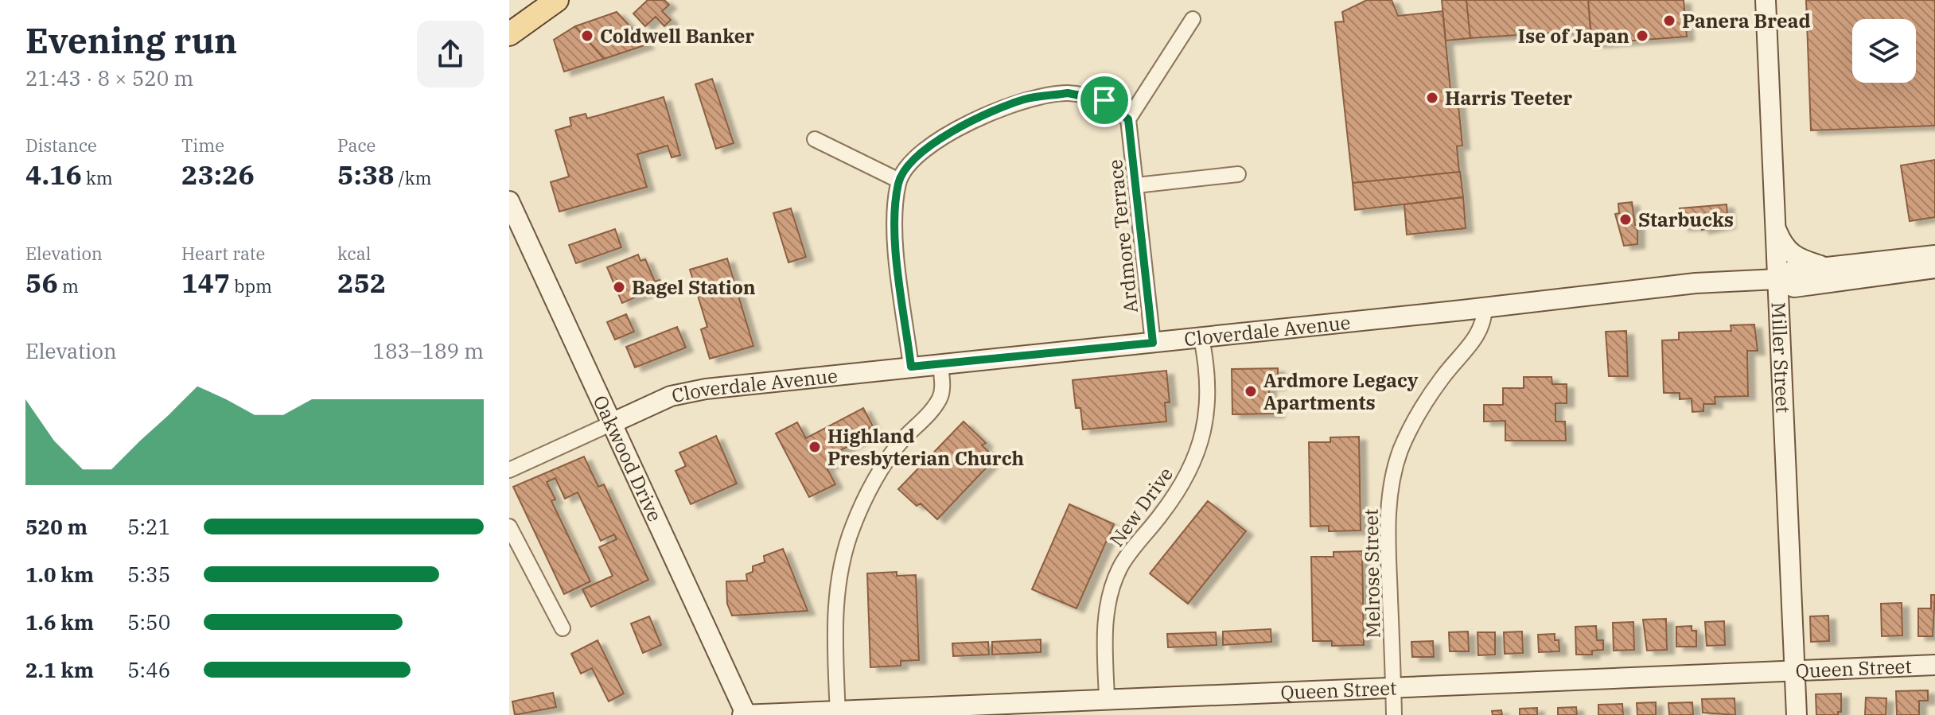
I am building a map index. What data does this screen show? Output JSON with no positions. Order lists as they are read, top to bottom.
{
  "streets": {
    "street": [
      "Ardmore Terrace",
      "Cloverdale Avenue",
      "Miller Street",
      "Oakwood Drive",
      "New Drive",
      "Melrose Street",
      "Queen Street"
    ]
  },
  "crossings": [
    ["Ardmore Terrace", "Cloverdale Avenue"],
    ["Cloverdale Avenue", "Miller Street"],
    ["Cloverdale Avenue", "Oakwood Drive"],
    ["Cloverdale Avenue", "New Drive"],
    ["Cloverdale Avenue", "Melrose Street"],
    ["Miller Street", "Queen Street"],
    ["Oakwood Drive", "Queen Street"],
    ["New Drive", "Queen Street"],
    ["Melrose Street", "Queen Street"]
  ],
  "places": [
    "Panera Bread",
    "Coldwell Banker",
    "Ise of Japan",
    "Harris Teeter",
    "Starbucks",
    "Bagel Station",
    "Ardmore Legacy Apartments",
    "Highland Presbyterian Church"
  ],
  "page": {
    "heading": ["Evening run", "21:43 · 8 × 520 m"],
    "stats": [
      ["Distance", "4.16 km"],
      ["Time", "23:26"],
      ["Pace", "5:38 /km"],
      ["Elevation", "56 m"],
      ["Heart rate", "147 bpm"],
      ["kcal", "252"]
    ],
    "chart": ["Elevation", "183–189 m"],
    "list": [
      {
        "name": "520 m",
        "note": "5:21"
      },
      {
        "name": "1.0 km",
        "note": "5:35"
      },
      {
        "name": "1.6 km",
        "note": "5:50"
      },
      {
        "name": "2.1 km",
        "note": "5:46"
      }
    ]
  }
}
